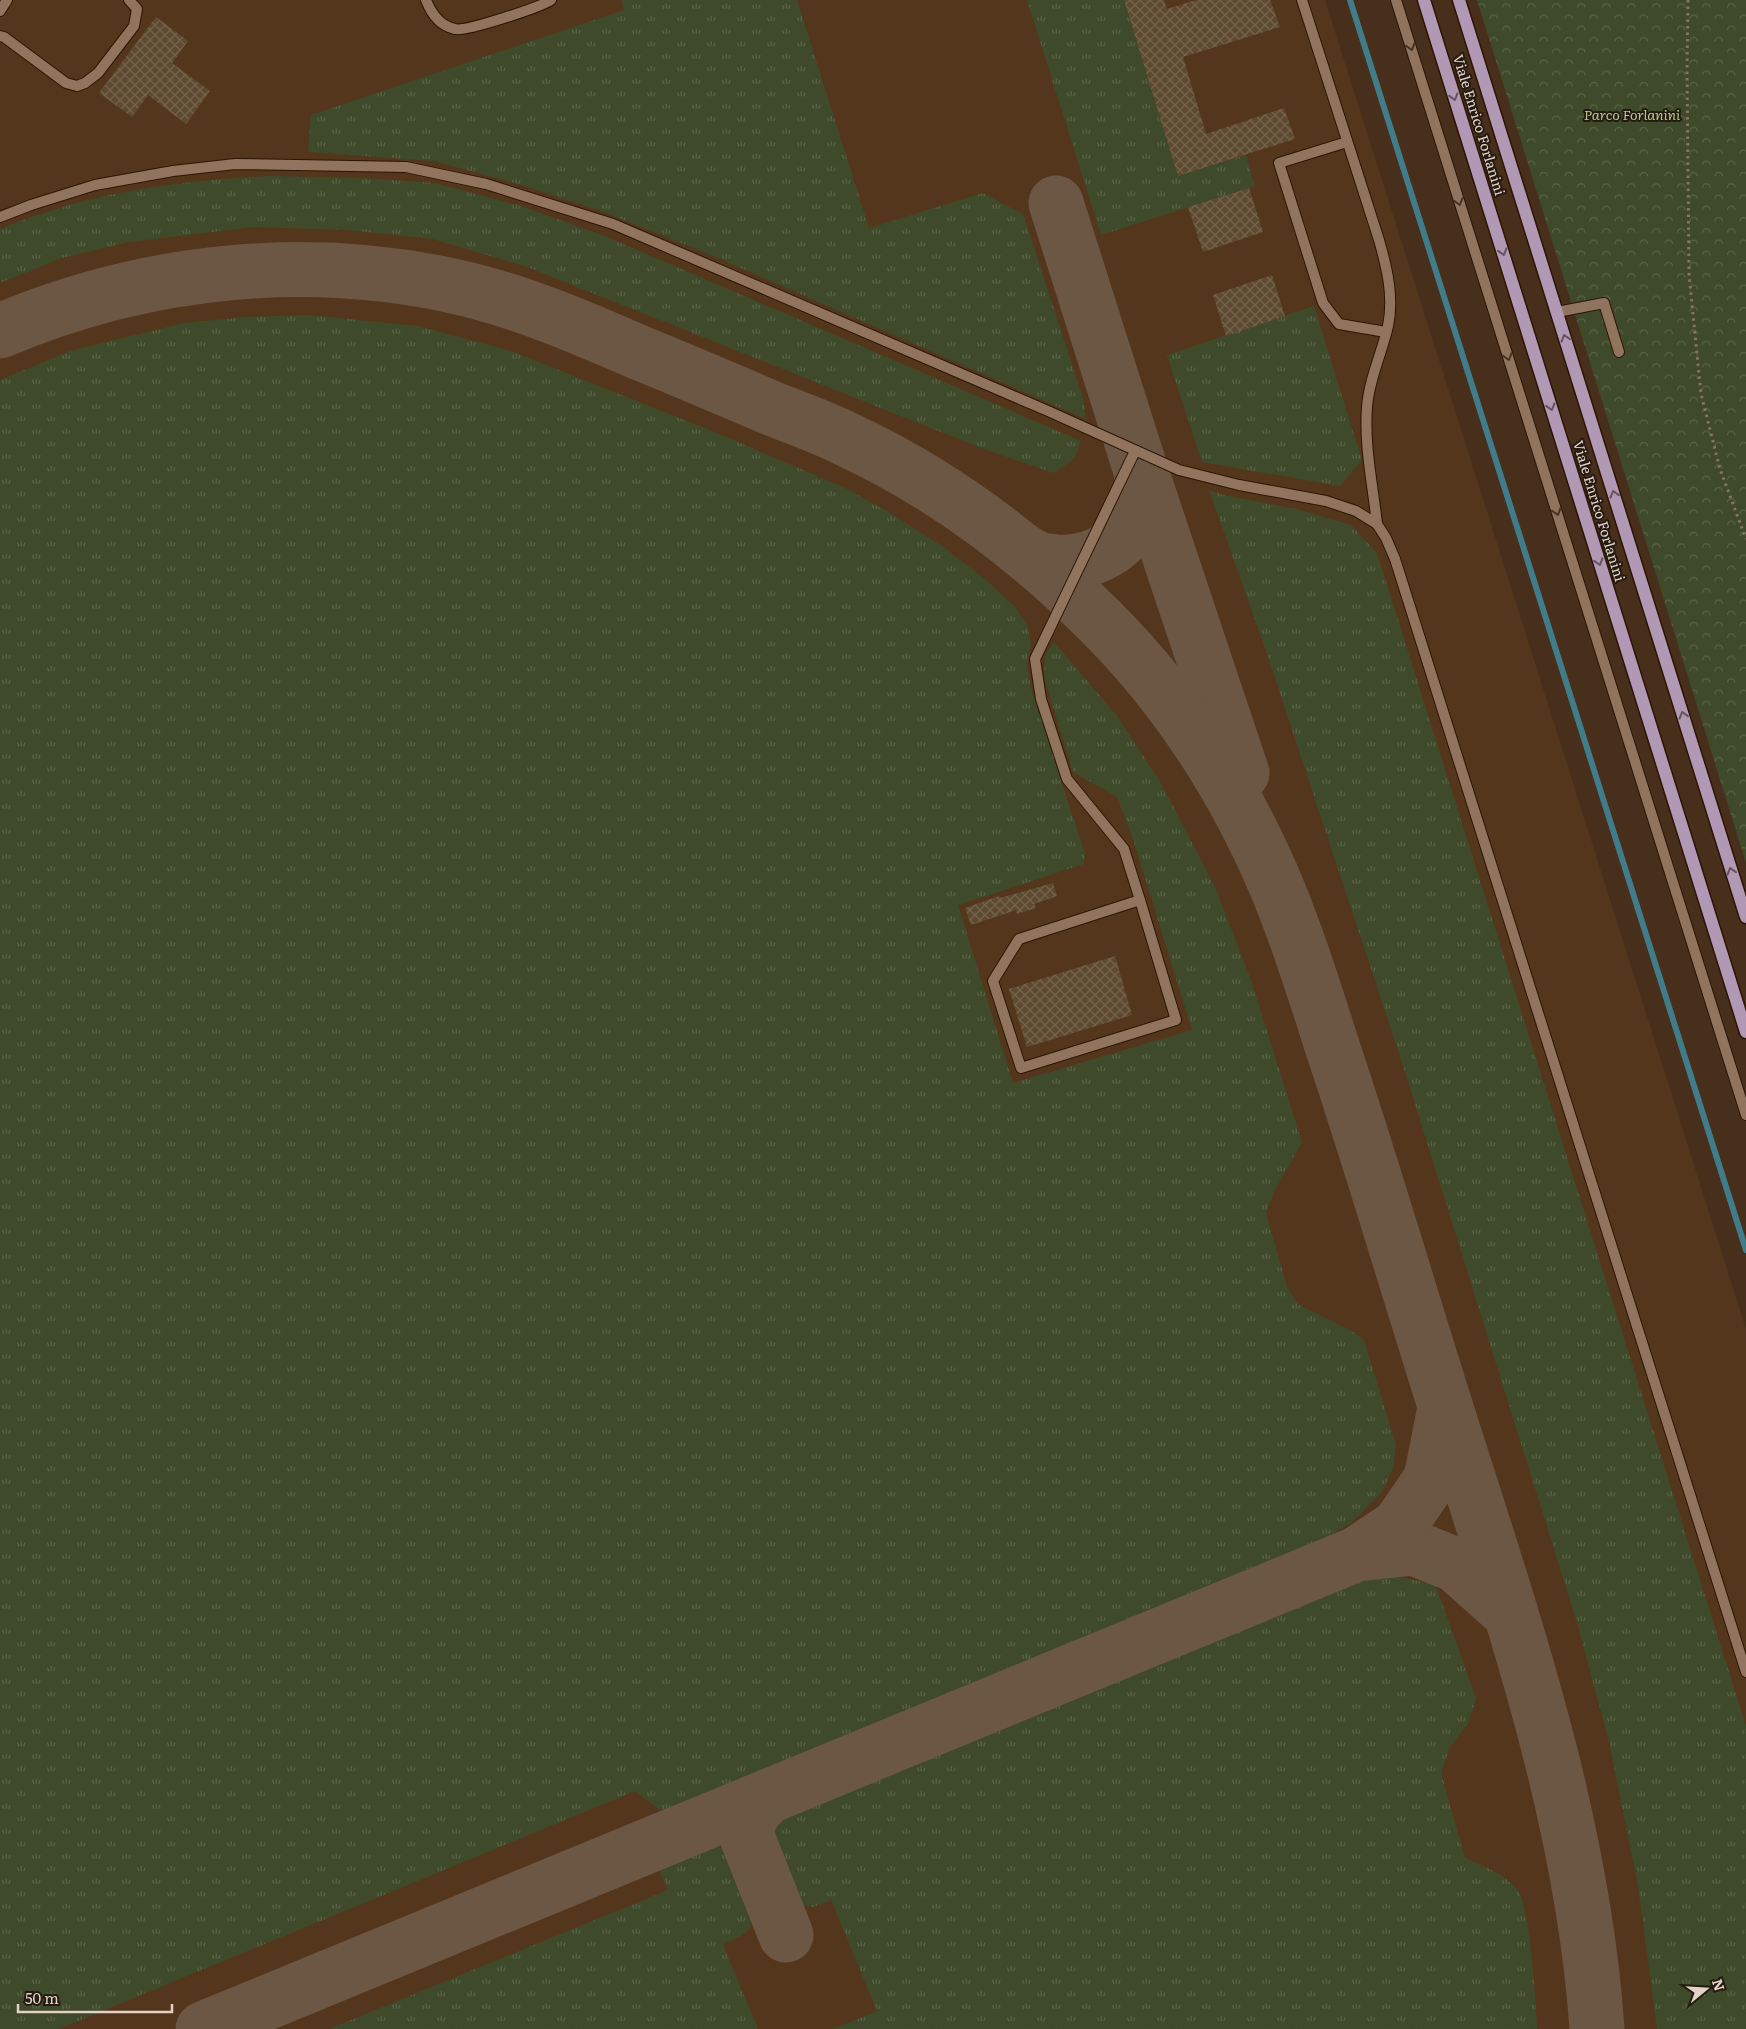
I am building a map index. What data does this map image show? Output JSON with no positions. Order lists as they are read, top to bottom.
{
  "streets": {
    "main road": ["Viale Enrico Forlanini"]
  },
  "parks": ["Parco Forlanini"],
  "scale_bar": "50 m",
  "north": "right"
}
